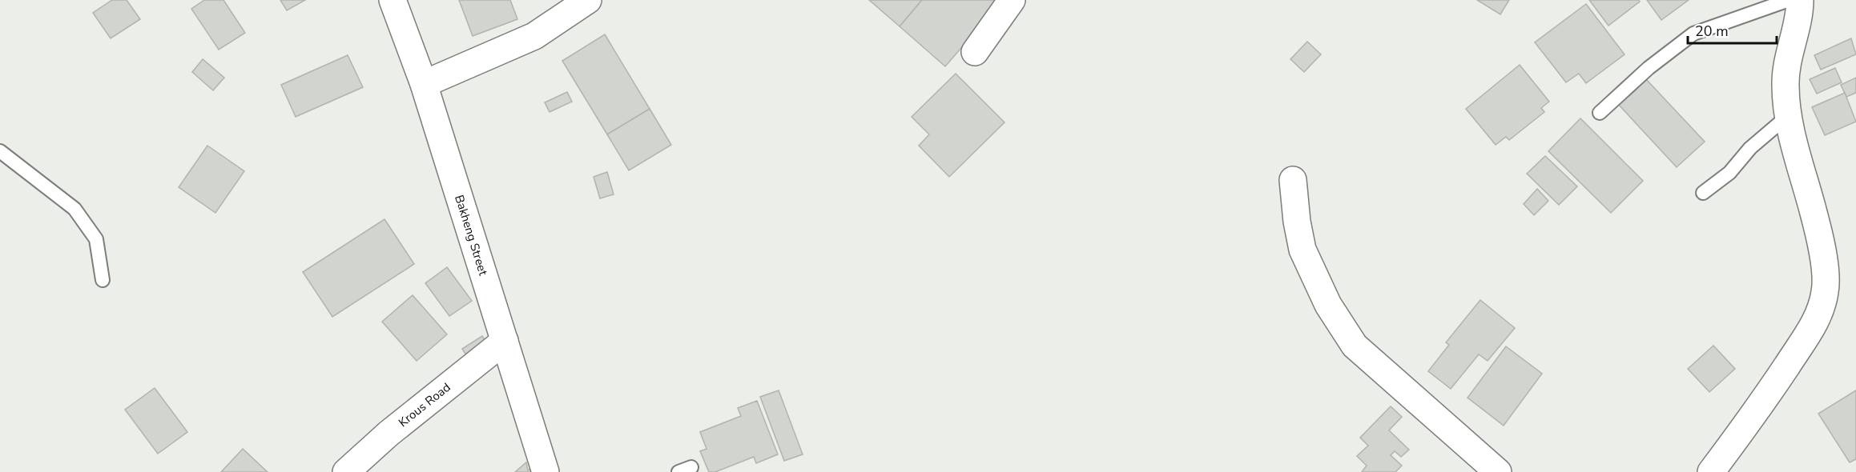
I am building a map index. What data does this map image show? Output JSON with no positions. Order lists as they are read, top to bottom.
{
  "streets": {
    "street": ["Bakheng Street", "Krous Road"]
  },
  "crossings": [
    ["Bakheng Street", "Krous Road"]
  ],
  "scale_bar": "20 m"
}
